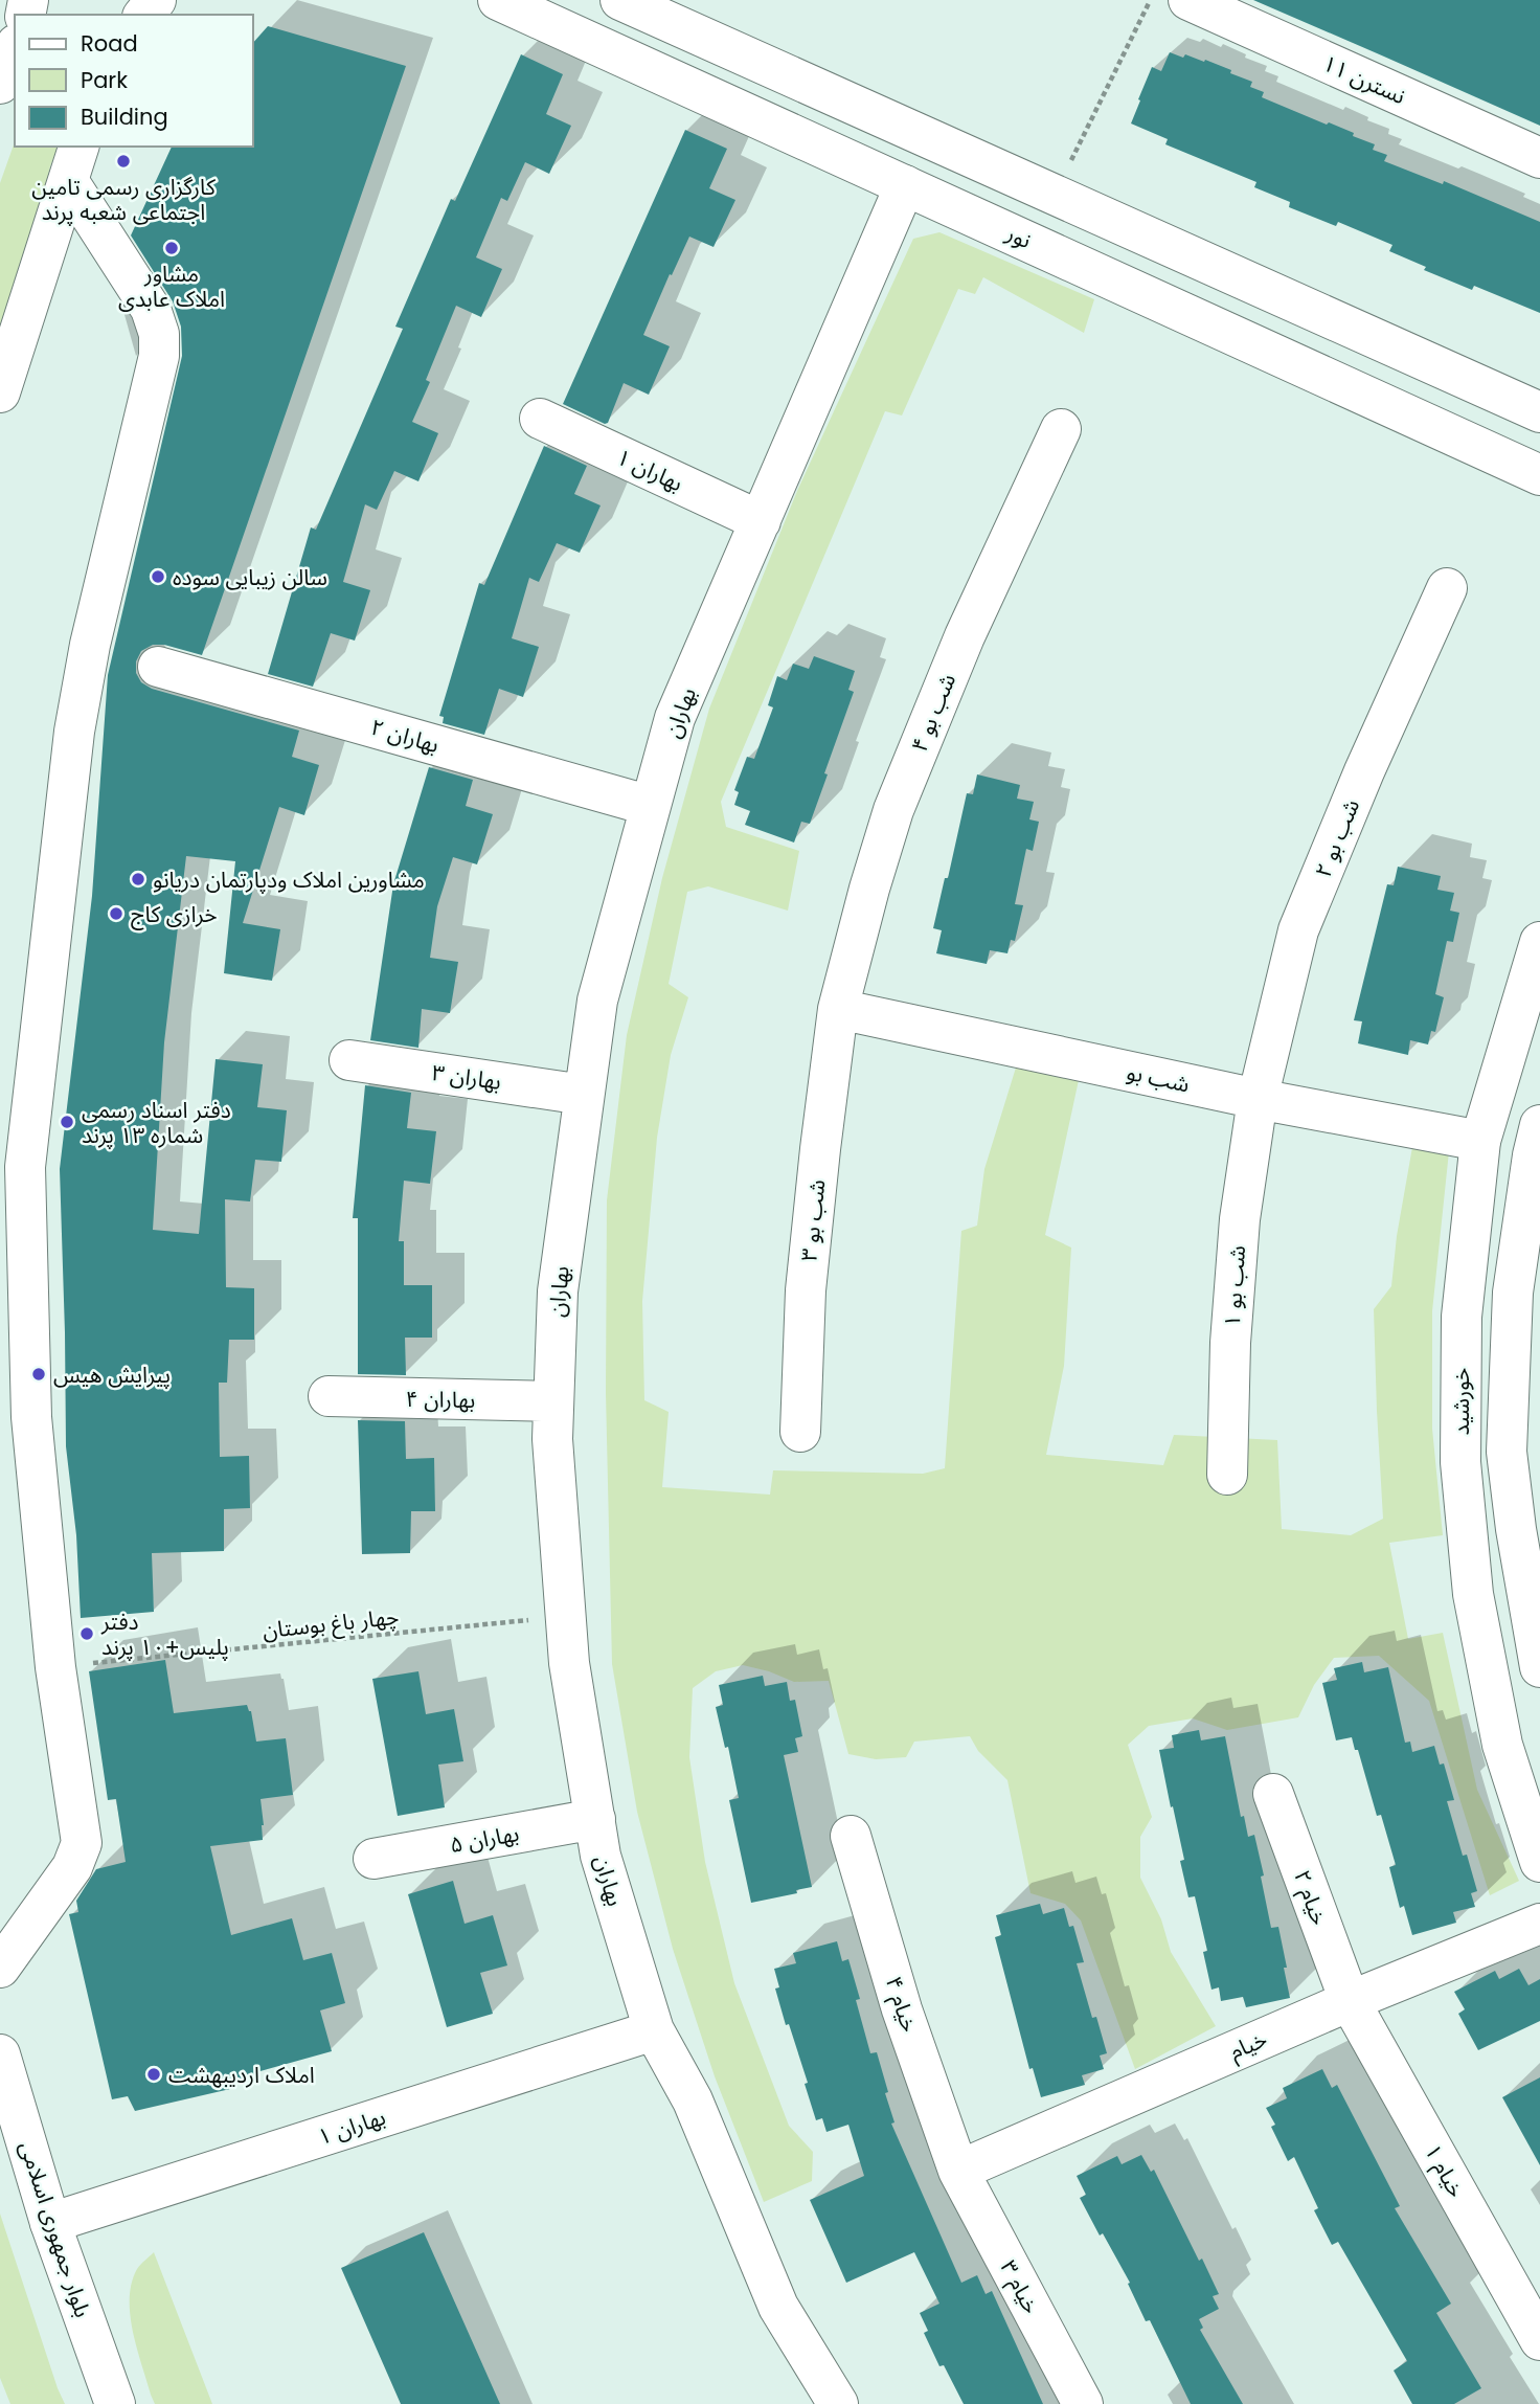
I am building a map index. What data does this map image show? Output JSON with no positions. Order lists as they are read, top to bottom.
{
  "streets": {
    "street": [
      "نسترن ۱۱",
      "نور",
      "بهاران ۱",
      "بهاران",
      "شب بو ۴",
      "بهاران ۲",
      "شب بو ۲",
      "بهاران ۳",
      "شب بو",
      "شب بو ۳",
      "شب بو ۱",
      "بهاران ۴",
      "خورشید",
      "بهاران ۵",
      "خیام ۲",
      "خیام ۴",
      "خیام",
      "خیام ۱",
      "بلوار جمهوری اسلامی",
      "خیام ۳"
    ],
    "path": ["چهار باغ بوستان"]
  },
  "crossings": [
    ["نور", "بهاران"],
    ["بهاران ۱", "بهاران"],
    ["بهاران ۱", "بلوار جمهوری اسلامی"],
    ["بهاران", "بهاران ۲"],
    ["بهاران", "بهاران ۳"],
    ["بهاران", "بهاران ۴"],
    ["بهاران", "چهار باغ بوستان"],
    ["بهاران", "بهاران ۵"],
    ["شب بو ۴", "شب بو"],
    ["شب بو ۴", "شب بو ۳"],
    ["شب بو ۲", "شب بو"],
    ["شب بو ۲", "شب بو ۱"],
    ["شب بو", "شب بو ۳"],
    ["شب بو", "شب بو ۱"],
    ["شب بو", "خورشید"],
    ["خیام ۲", "خیام"],
    ["خیام ۲", "خیام ۱"],
    ["خیام ۴", "خیام"],
    ["خیام ۴", "خیام ۳"],
    ["خیام", "خیام ۱"],
    ["خیام", "خیام ۳"]
  ],
  "places": [
    "کارگزاری رسمی تامین اجتماعی شعبه پرند",
    "مشاور املاک عابدی",
    "سالن زیبایی سوده",
    "مشاورین املاک ودپارتمان دریانو",
    "خرازی کاج",
    "دفتر اسناد رسمی شماره ۱۳ پرند",
    "پیرایش هیس",
    "دفتر پلیس+۱۰ پرند",
    "املاک اردیبهشت"
  ],
  "legend": ["Road", "Park", "Building"]
}
